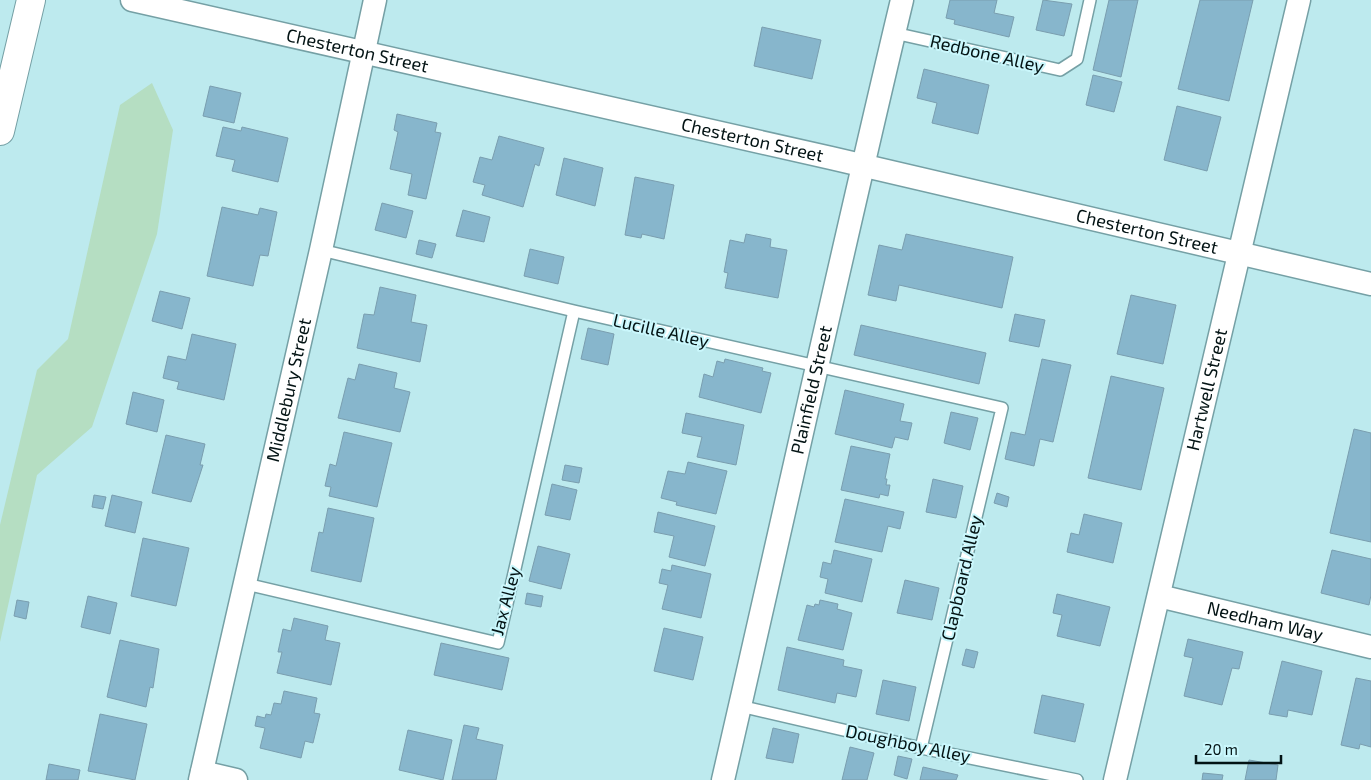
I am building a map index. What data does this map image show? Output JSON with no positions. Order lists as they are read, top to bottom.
{
  "streets": {
    "street": [
      "Chesterton Street",
      "Middlebury Street",
      "Plainfield Street",
      "Hartwell Street",
      "Needham Way"
    ],
    "lane": [
      "Redbone Alley",
      "Lucille Alley",
      "Clapboard Alley",
      "Jax Alley",
      "Doughboy Alley"
    ]
  },
  "crossings": [
    ["Chesterton Street", "Middlebury Street"],
    ["Chesterton Street", "Plainfield Street"],
    ["Chesterton Street", "Hartwell Street"],
    ["Redbone Alley", "Plainfield Street"],
    ["Lucille Alley", "Middlebury Street"],
    ["Lucille Alley", "Plainfield Street"],
    ["Lucille Alley", "Clapboard Alley"],
    ["Lucille Alley", "Jax Alley"],
    ["Middlebury Street", "Jax Alley"],
    ["Plainfield Street", "Doughboy Alley"],
    ["Hartwell Street", "Needham Way"],
    ["Clapboard Alley", "Doughboy Alley"]
  ],
  "scale_bar": "20 m"
}
